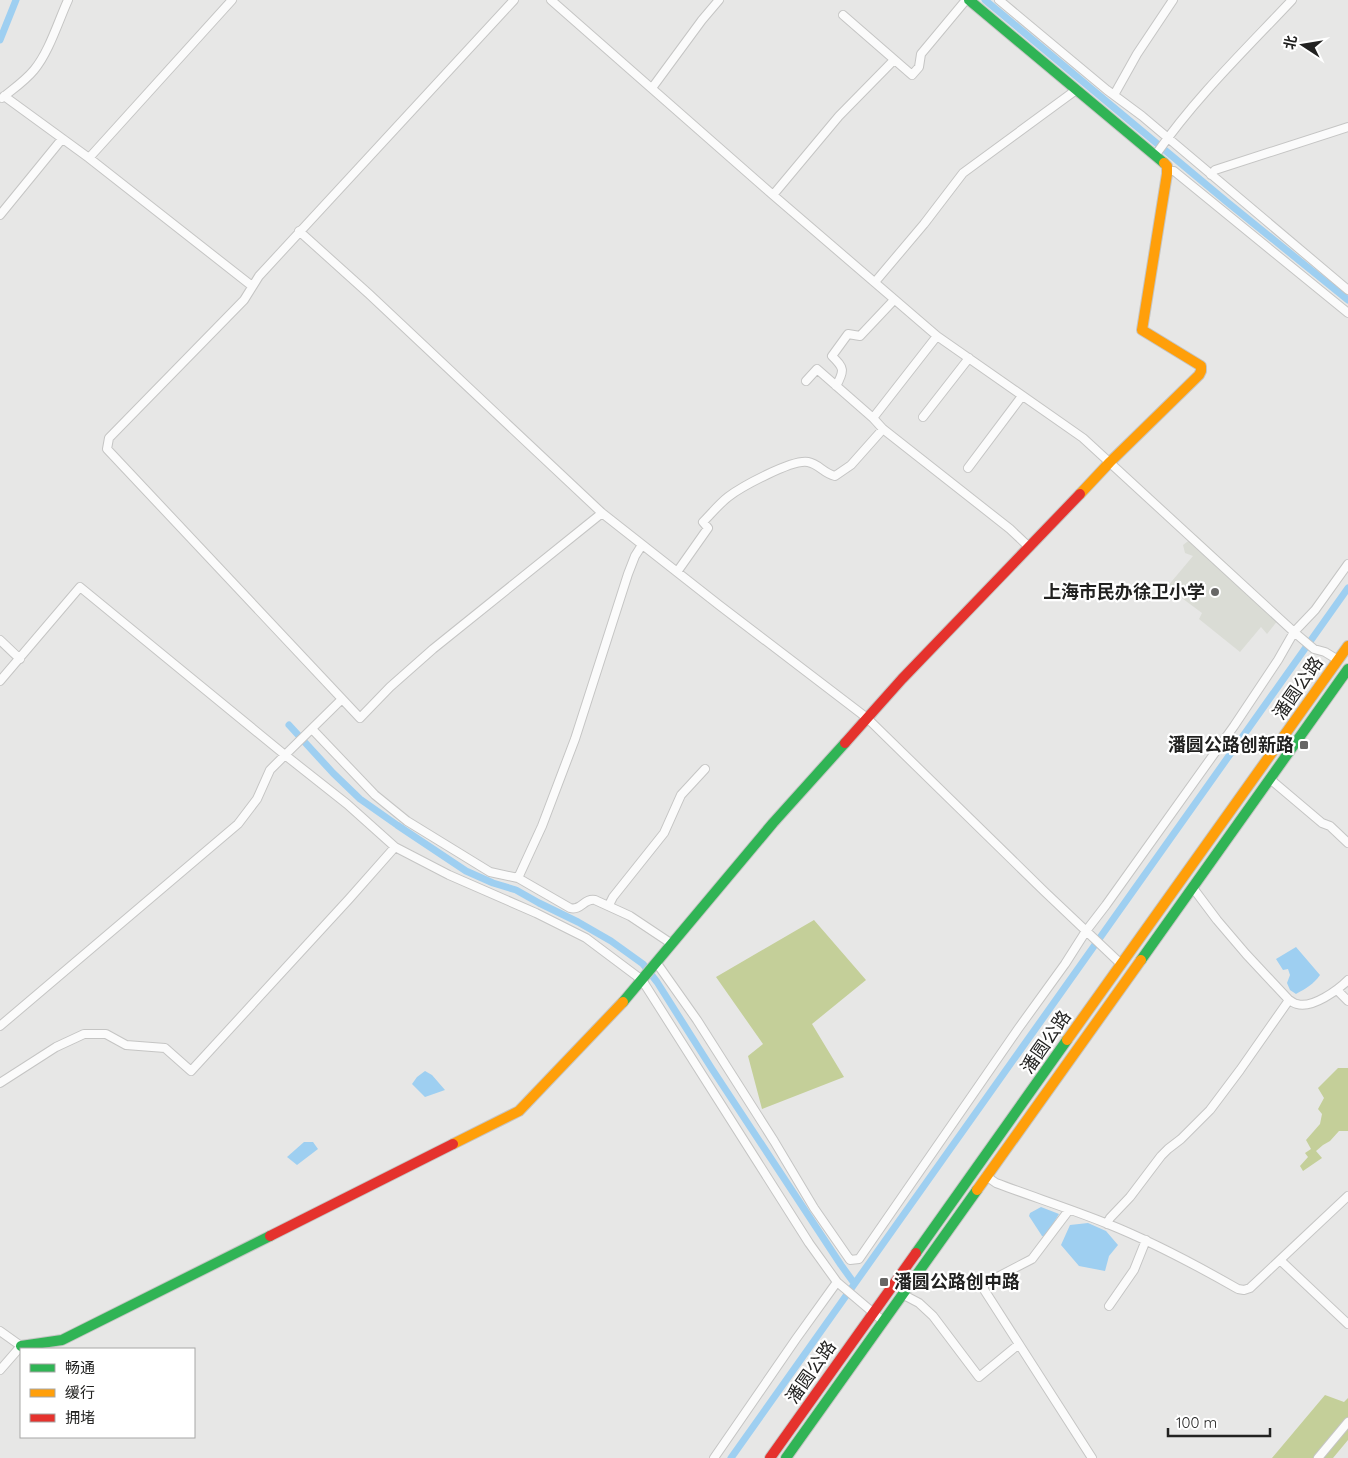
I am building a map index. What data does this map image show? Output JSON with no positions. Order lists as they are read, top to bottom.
{
  "streets": {
    "street": ["潘圆公路"]
  },
  "places": {
    "other": ["上海市民办徐卫小学"],
    "transit": ["潘圆公路创新路", "潘圆公路创中路"]
  },
  "legend": ["畅通", "缓行", "拥堵"],
  "scale_bar": "100 m",
  "north": "left"
}
